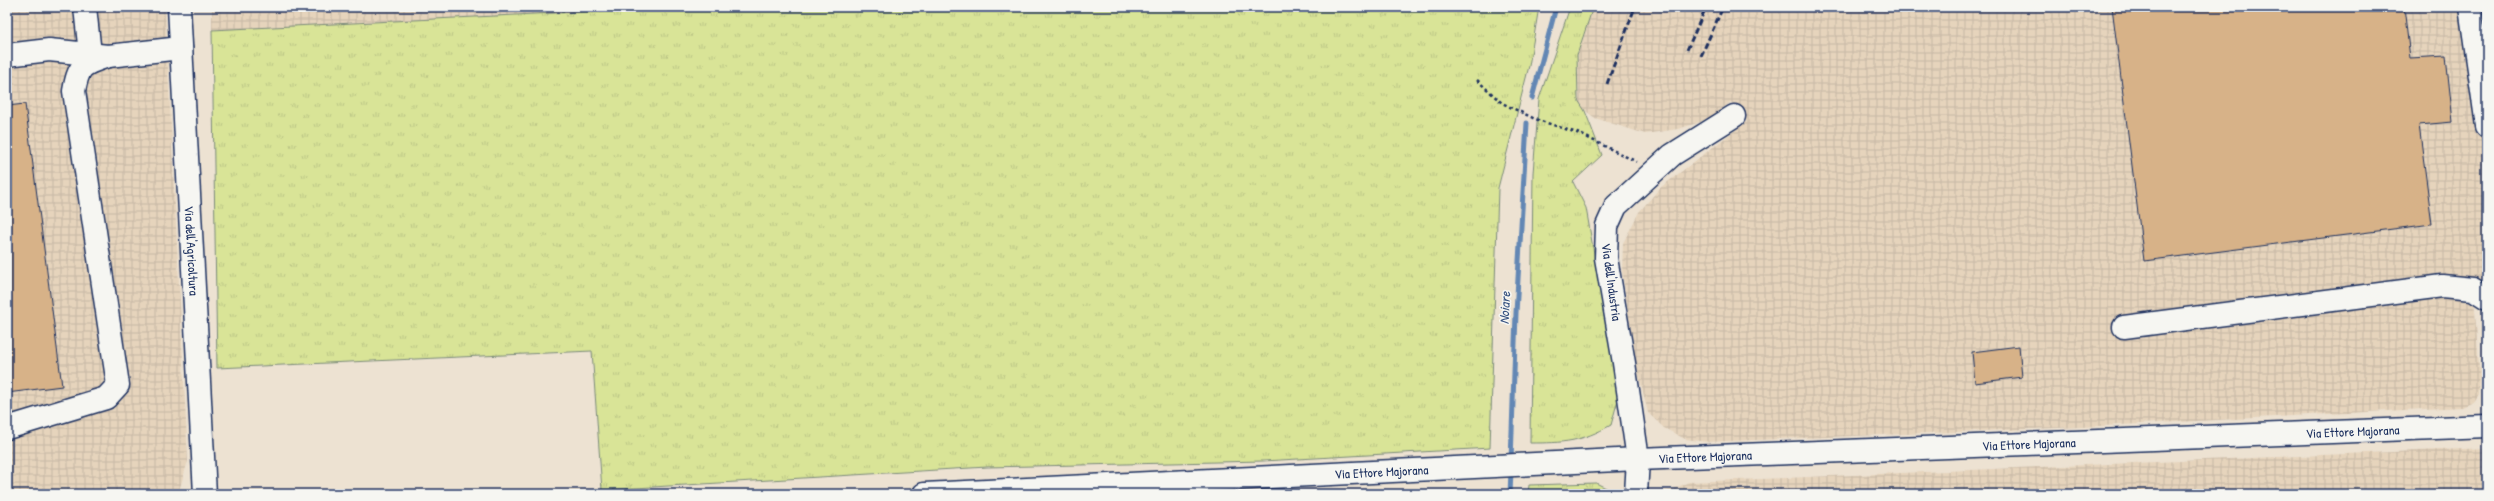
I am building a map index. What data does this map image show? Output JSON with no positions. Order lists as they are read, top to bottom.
{
  "streets": {
    "street": ["Via dell'Agricoltura", "Via dell'Industria", "Via Ettore Majorana"]
  },
  "crossings": [
    ["Via dell'Industria", "Via Ettore Majorana"]
  ],
  "water": ["Noiare"]
}
